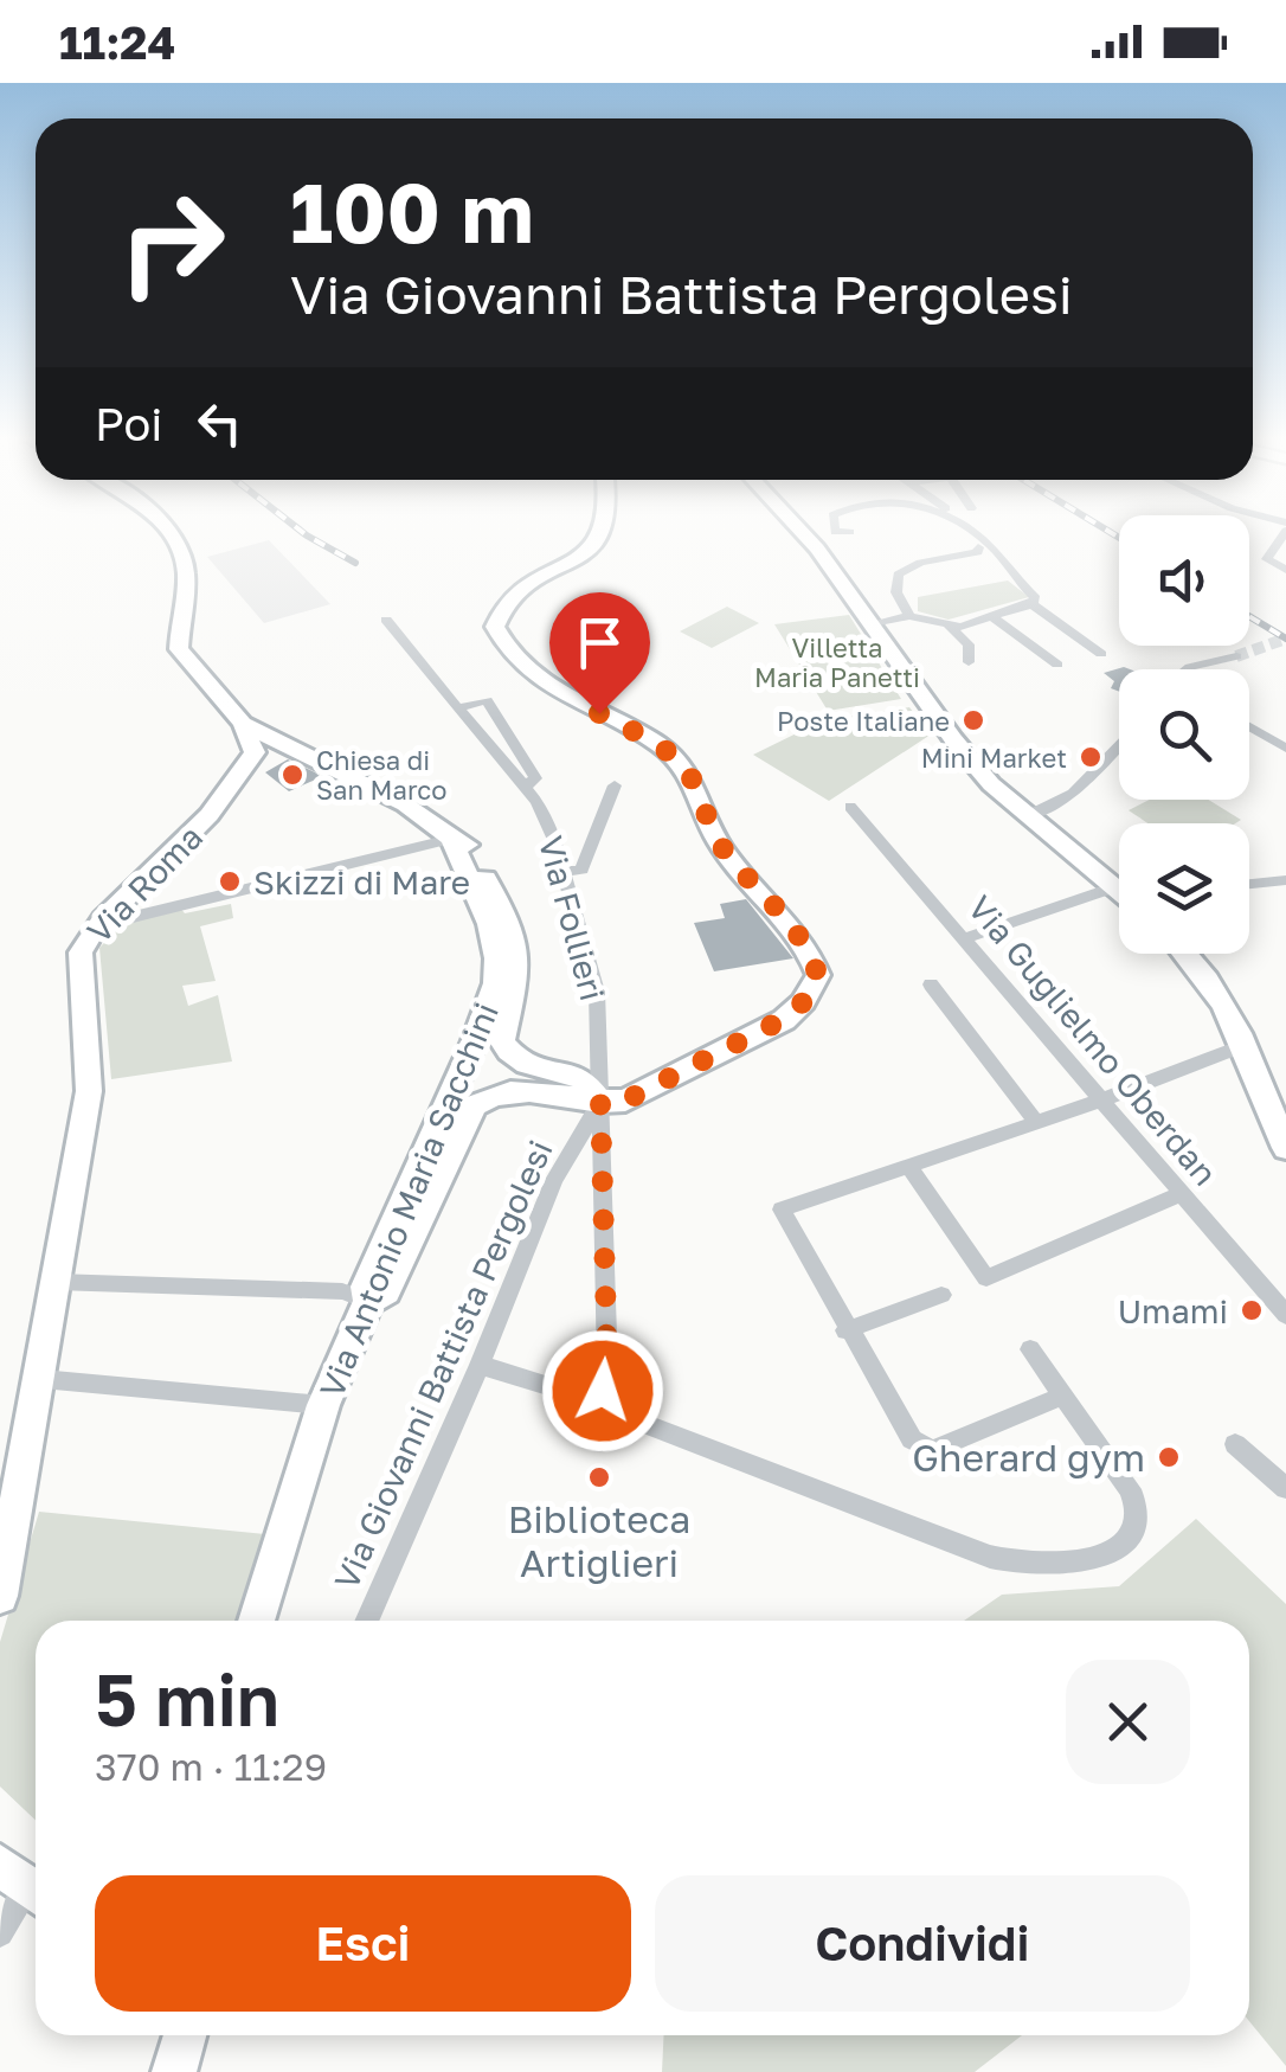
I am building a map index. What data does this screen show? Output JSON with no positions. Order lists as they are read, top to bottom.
{
  "streets": {
    "street": [
      "Via Roma",
      "Via Follieri",
      "Via Guglielmo Oberdan",
      "Via Antonio Maria Sacchini",
      "Via Giovanni Battista Pergolesi"
    ]
  },
  "crossings": [
    ["Via Follieri", "Via Giovanni Battista Pergolesi"]
  ],
  "parks": ["Villetta Maria Panetti"],
  "places": [
    "Poste Italiane",
    "Mini Market",
    "Chiesa di San Marco",
    "Skizzi di Mare",
    "Umami",
    "Gherard gym",
    "Biblioteca Artiglieri"
  ],
  "page": {
    "status": "11:24",
    "turn": ["100 m", "Via Giovanni Battista Pergolesi"],
    "then": "Poi",
    "heading": ["5 min", "370 m · 11:29"],
    "buttons": ["Esci", "Condividi"]
  }
}
